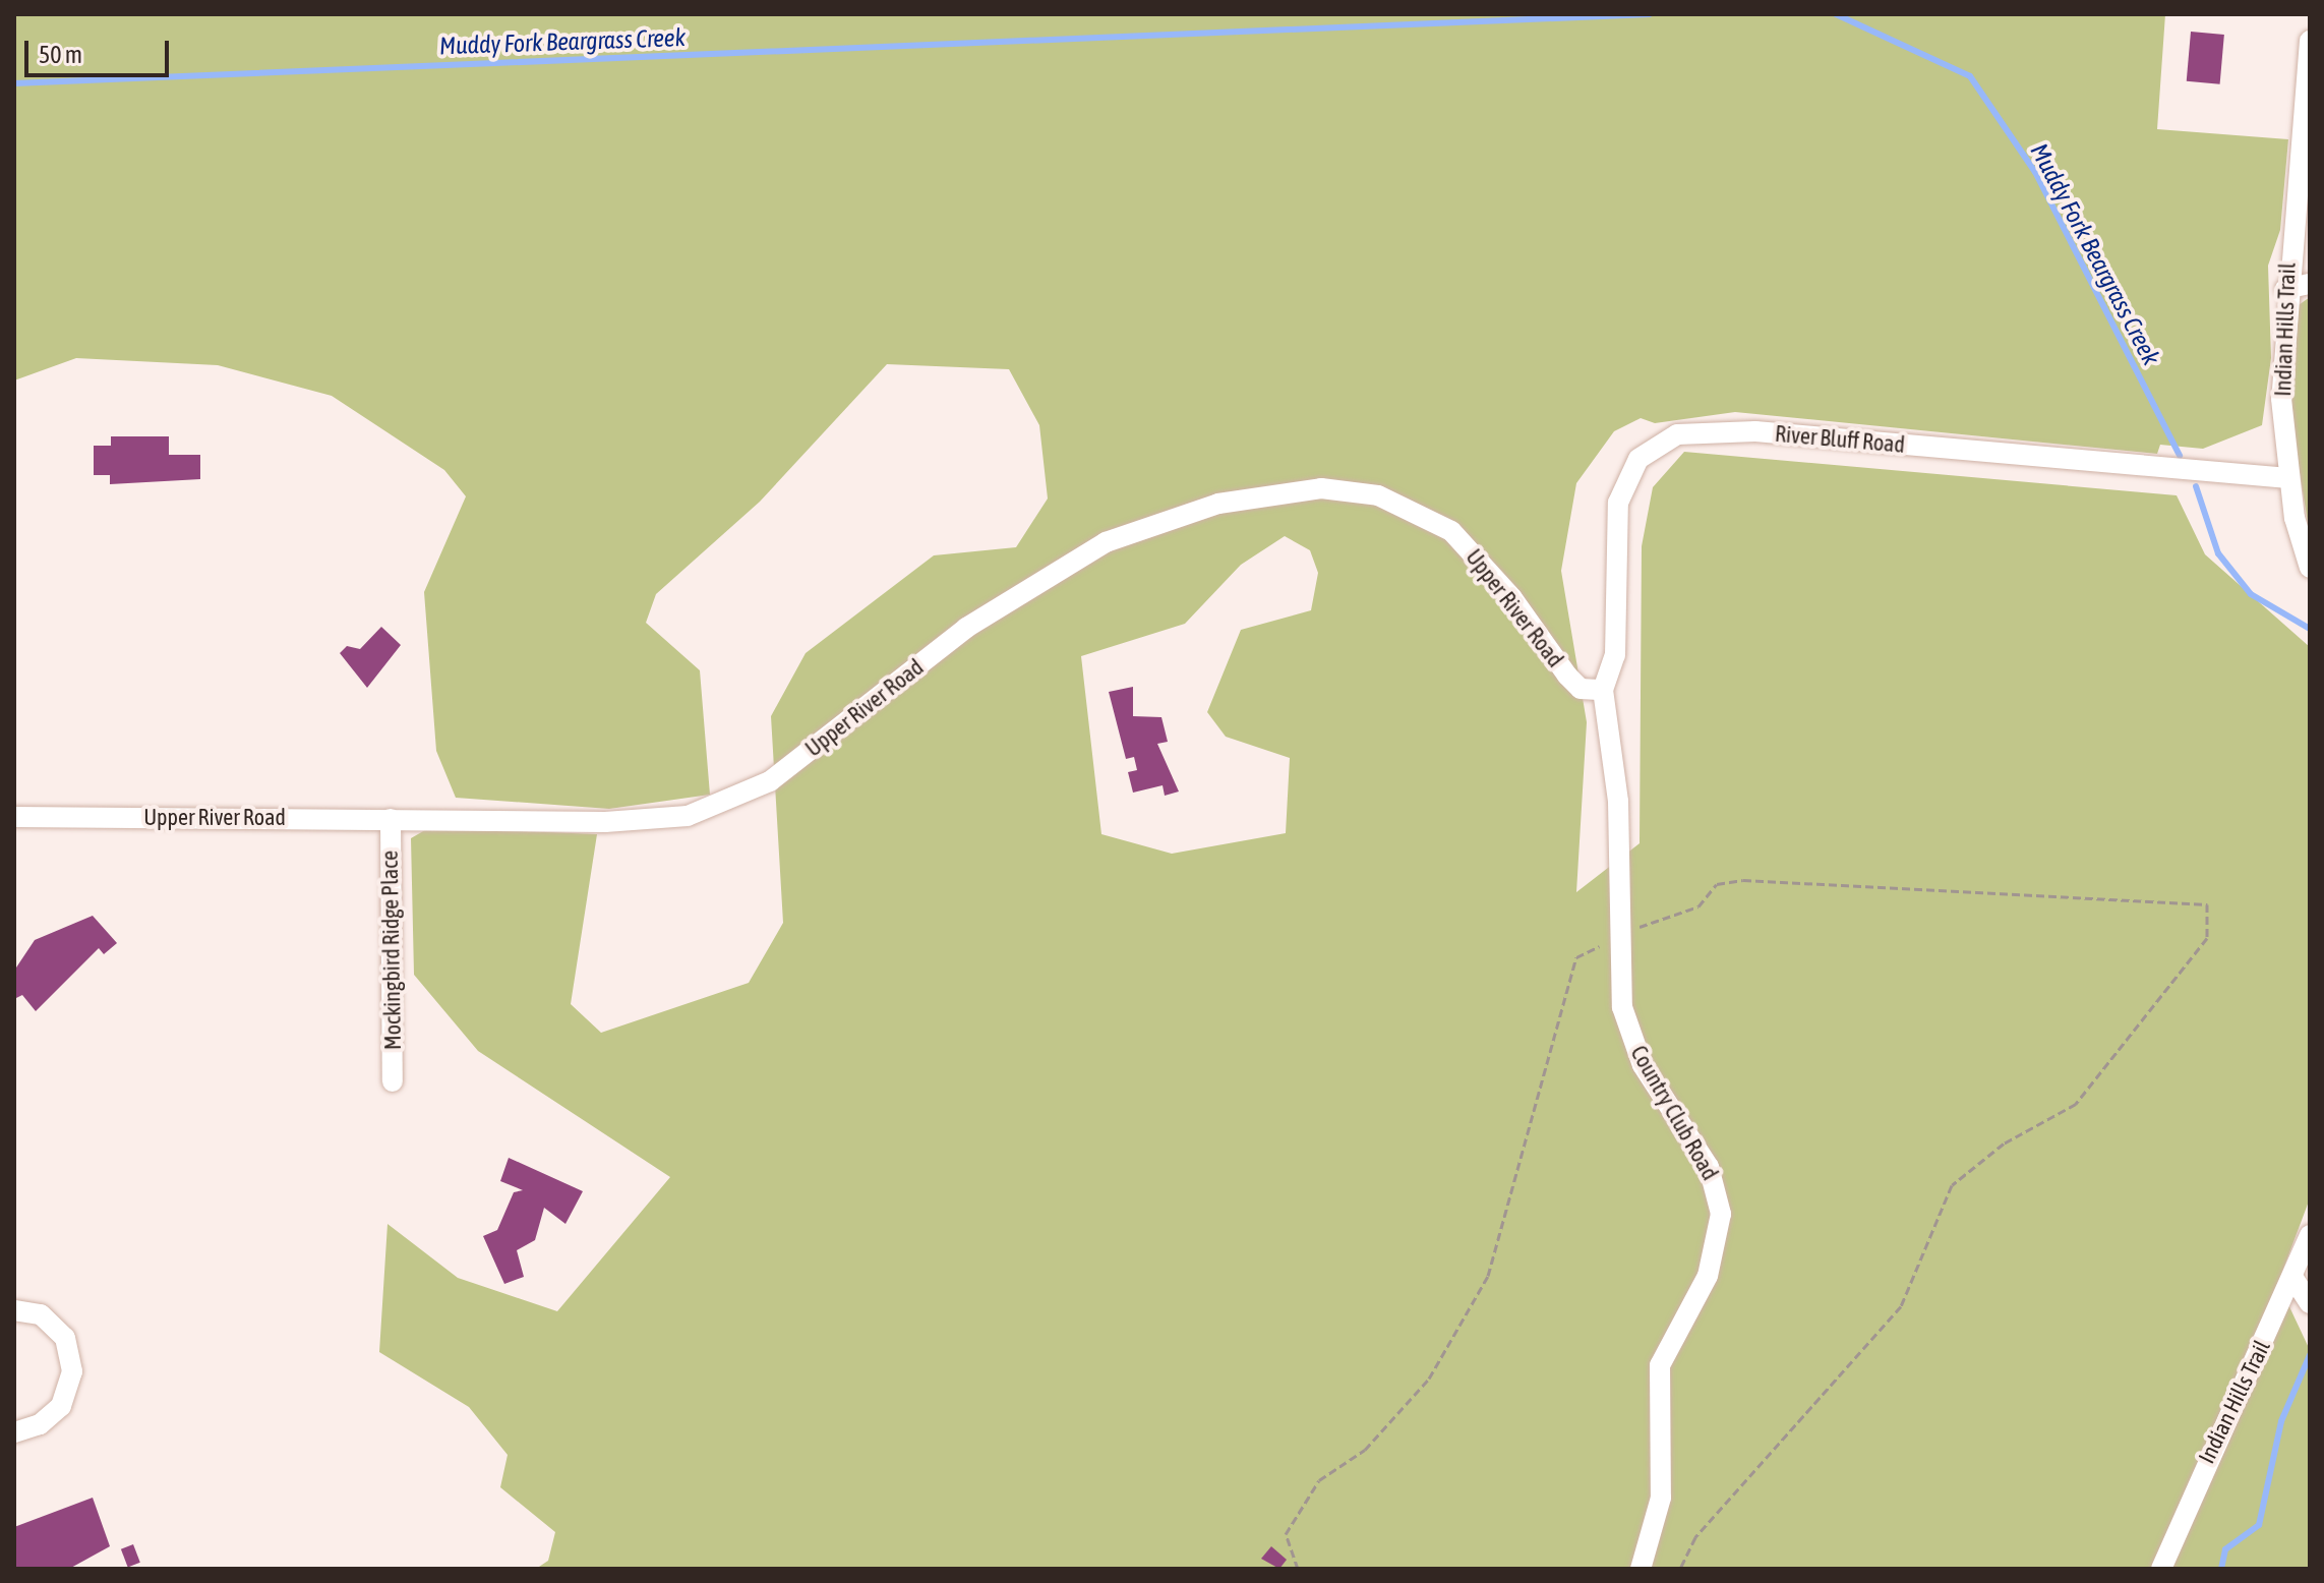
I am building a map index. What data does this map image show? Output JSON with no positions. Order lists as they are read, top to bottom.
{
  "streets": {
    "street": [
      "Indian Hills Trail",
      "River Bluff Road",
      "Upper River Road",
      "Mockingbird Ridge Place",
      "Country Club Road"
    ]
  },
  "crossings": [
    ["Indian Hills Trail", "River Bluff Road"],
    ["River Bluff Road", "Upper River Road"],
    ["River Bluff Road", "Country Club Road"],
    ["Upper River Road", "Mockingbird Ridge Place"],
    ["Upper River Road", "Country Club Road"]
  ],
  "water": ["Muddy Fork Beargrass Creek"],
  "scale_bar": "50 m"
}
